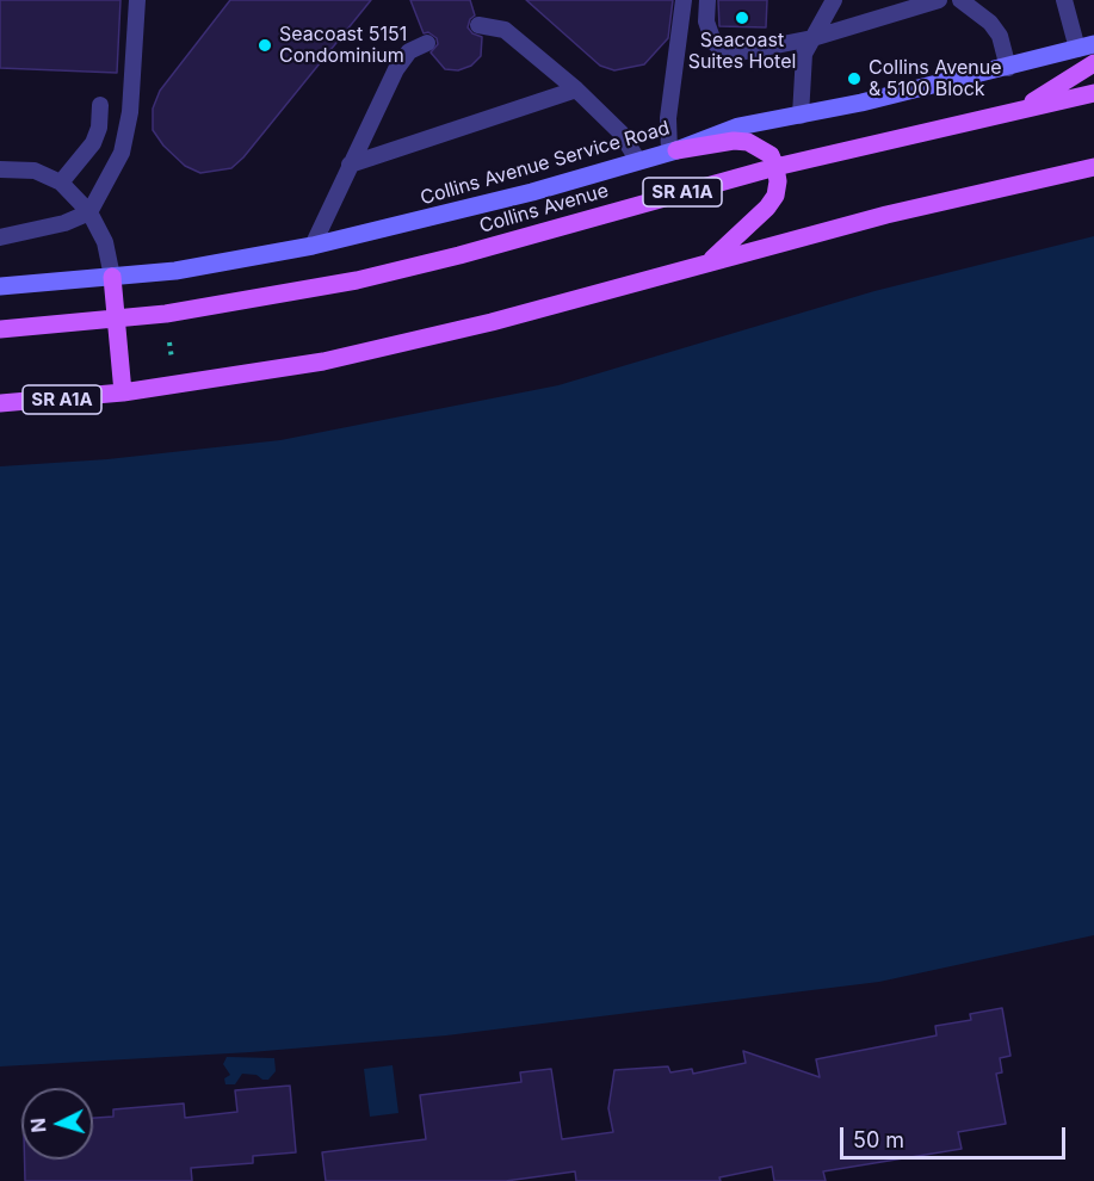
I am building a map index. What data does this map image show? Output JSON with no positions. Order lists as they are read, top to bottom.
{
  "streets": {
    "main road": ["SR A1A", "Collins Avenue"],
    "street": ["Collins Avenue Service Road"]
  },
  "places": ["Seacoast Suites Hotel", "Seacoast 5151 Condominium", "Collins Avenue & 5100 Block"],
  "scale_bar": "50 m",
  "north": "left"
}
